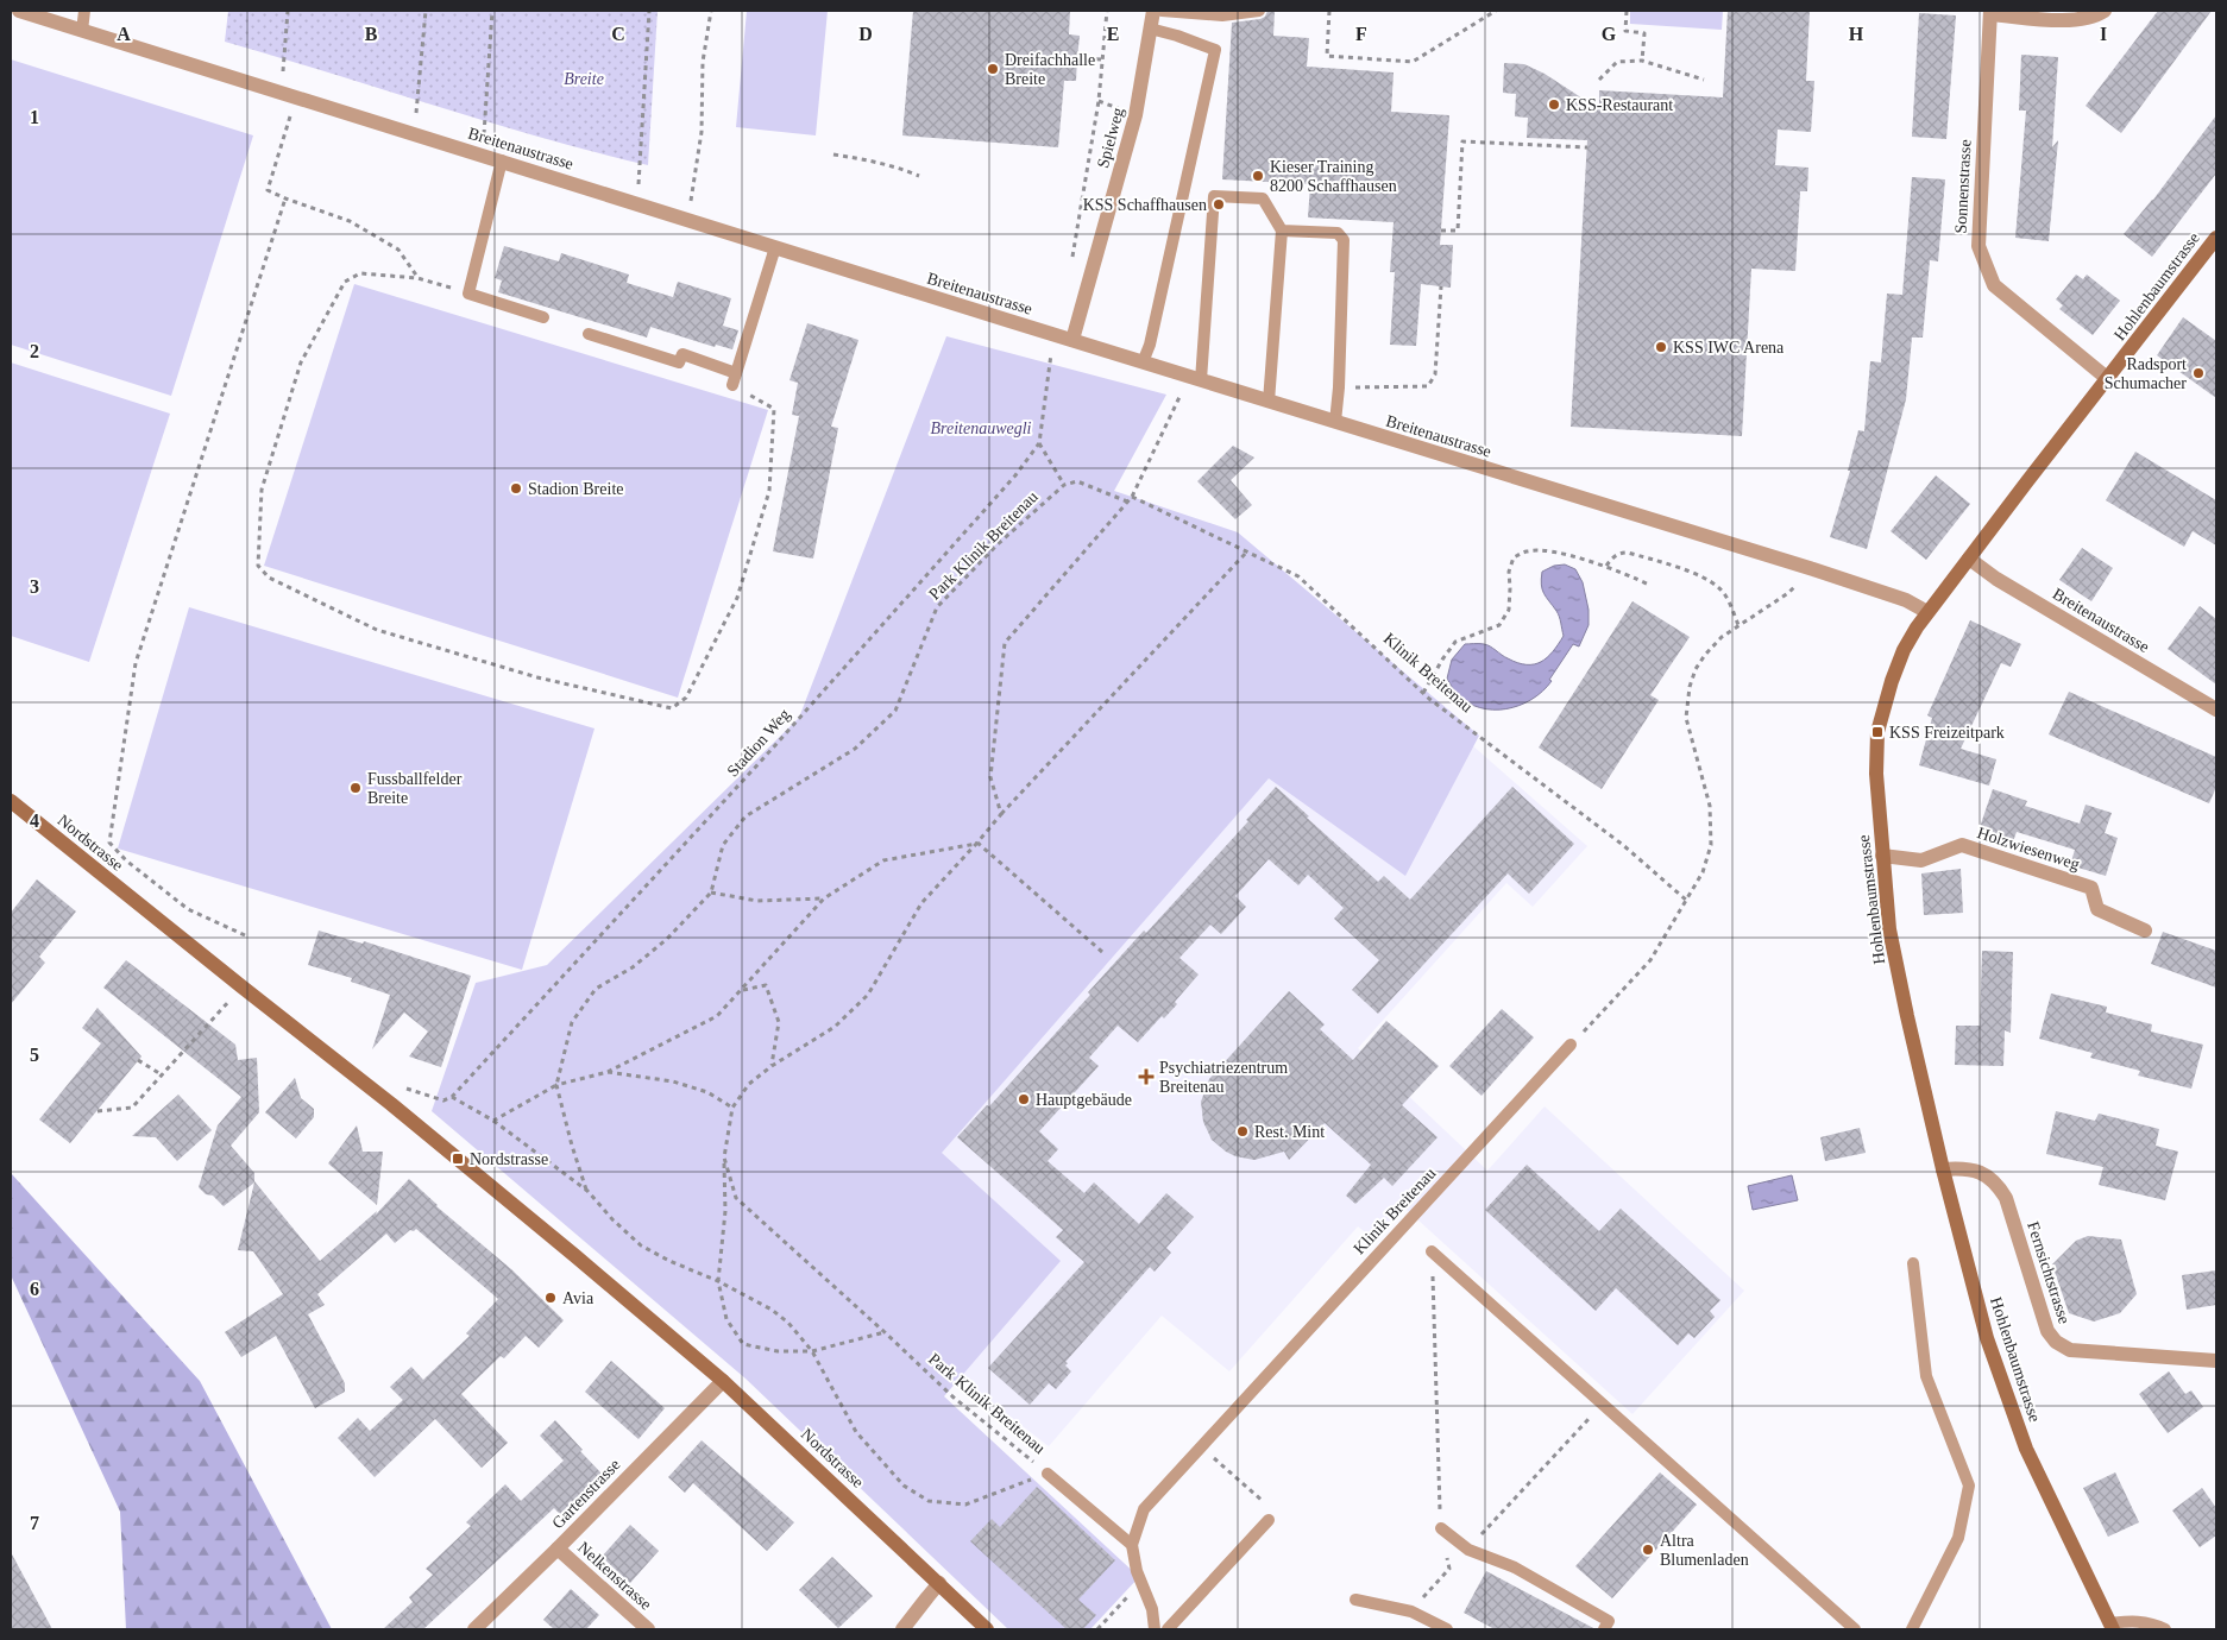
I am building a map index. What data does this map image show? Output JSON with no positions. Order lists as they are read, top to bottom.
{
  "streets": {
    "street": [
      "Spielweg",
      "Breitenaustrasse",
      "Sonnenstrasse",
      "Hohlenbaumstrasse",
      "Nordstrasse",
      "Holzwiesenweg",
      "Fernsichtstrasse",
      "Gartenstrasse",
      "Nelkenstrasse"
    ],
    "lane": ["Klinik Breitenau"],
    "path": ["Park Klinik Breitenau", "Stadion Weg"]
  },
  "crossings": [
    ["Spielweg", "Breitenaustrasse"],
    ["Breitenaustrasse", "Hohlenbaumstrasse"],
    ["Breitenaustrasse", "Stadion Weg"],
    ["Sonnenstrasse", "Hohlenbaumstrasse"],
    ["Hohlenbaumstrasse", "Holzwiesenweg"],
    ["Hohlenbaumstrasse", "Fernsichtstrasse"],
    ["Park Klinik Breitenau", "Klinik Breitenau"],
    ["Park Klinik Breitenau", "Stadion Weg"],
    ["Nordstrasse", "Gartenstrasse"],
    ["Gartenstrasse", "Nelkenstrasse"]
  ],
  "parks": ["Breite", "Breitenauwegli"],
  "places": {
    "other": [
      "Dreifachhalle Breite",
      "KSS-Restaurant",
      "Kieser Training 8200 Schaffhausen",
      "KSS Schaffhausen",
      "KSS IWC Arena",
      "Radsport Schumacher",
      "Stadion Breite",
      "Fussballfelder Breite",
      "Hauptgebäude",
      "Rest. Mint",
      "Avia",
      "Altra Blumenladen"
    ],
    "transit": ["KSS Freizeitpark", "Nordstrasse"],
    "health": ["Psychiatriezentrum Breitenau"]
  },
  "grid": {
    "columns": [
      "A",
      "B",
      "C",
      "D",
      "E",
      "F",
      "G",
      "H",
      "I"
    ],
    "rows": [
      "1",
      "2",
      "3",
      "4",
      "5",
      "6",
      "7"
    ]
  }
}
